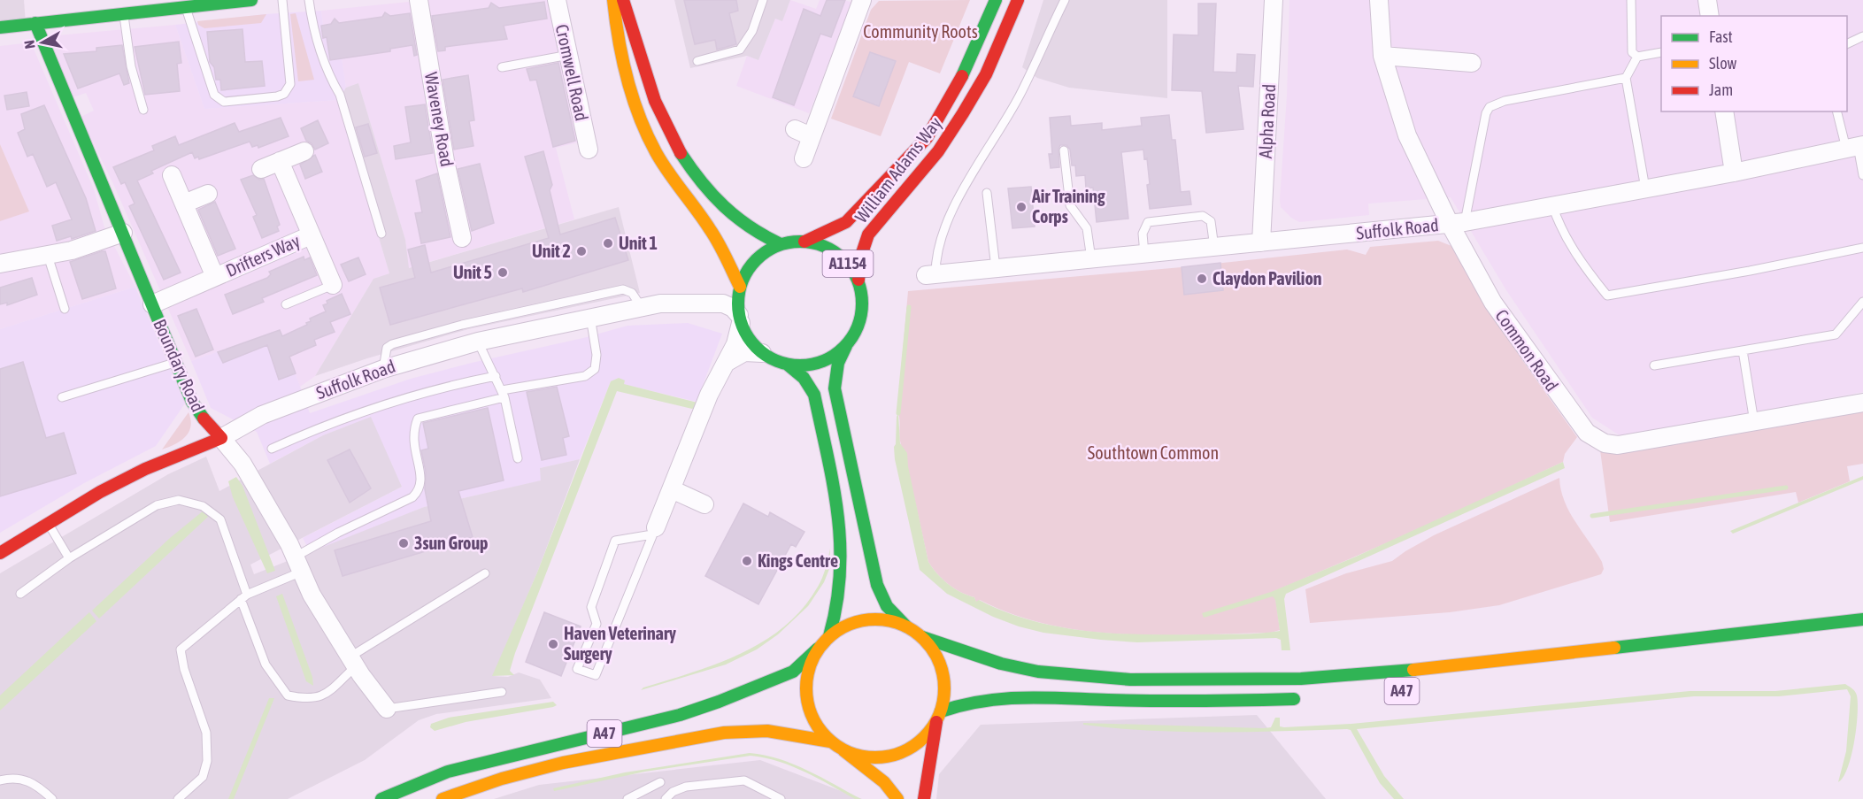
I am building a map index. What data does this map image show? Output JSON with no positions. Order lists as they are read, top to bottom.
{
  "streets": {
    "main road": [
      "William Adams Way",
      "Suffolk Road",
      "A1154",
      "Boundary Road",
      "A47"
    ],
    "street": [
      "Cromwell Road",
      "Waveney Road",
      "Alpha Road",
      "Drifters Way",
      "Common Road"
    ]
  },
  "crossings": [
    ["Alpha Road", "Suffolk Road"],
    ["William Adams Way", "Suffolk Road"],
    ["William Adams Way", "A1154"],
    ["Suffolk Road", "A1154"],
    ["Suffolk Road", "Common Road"],
    ["Suffolk Road", "Boundary Road"],
    ["Drifters Way", "Boundary Road"],
    ["A1154", "A47"]
  ],
  "parks": ["Community Roots", "Southtown Common"],
  "places": [
    "Air Training Corps",
    "Unit 1",
    "Unit 2",
    "Unit 5",
    "Claydon Pavilion",
    "3sun Group",
    "Kings Centre",
    "Haven Veterinary Surgery"
  ],
  "legend": ["Fast", "Slow", "Jam"],
  "north": "left"
}
